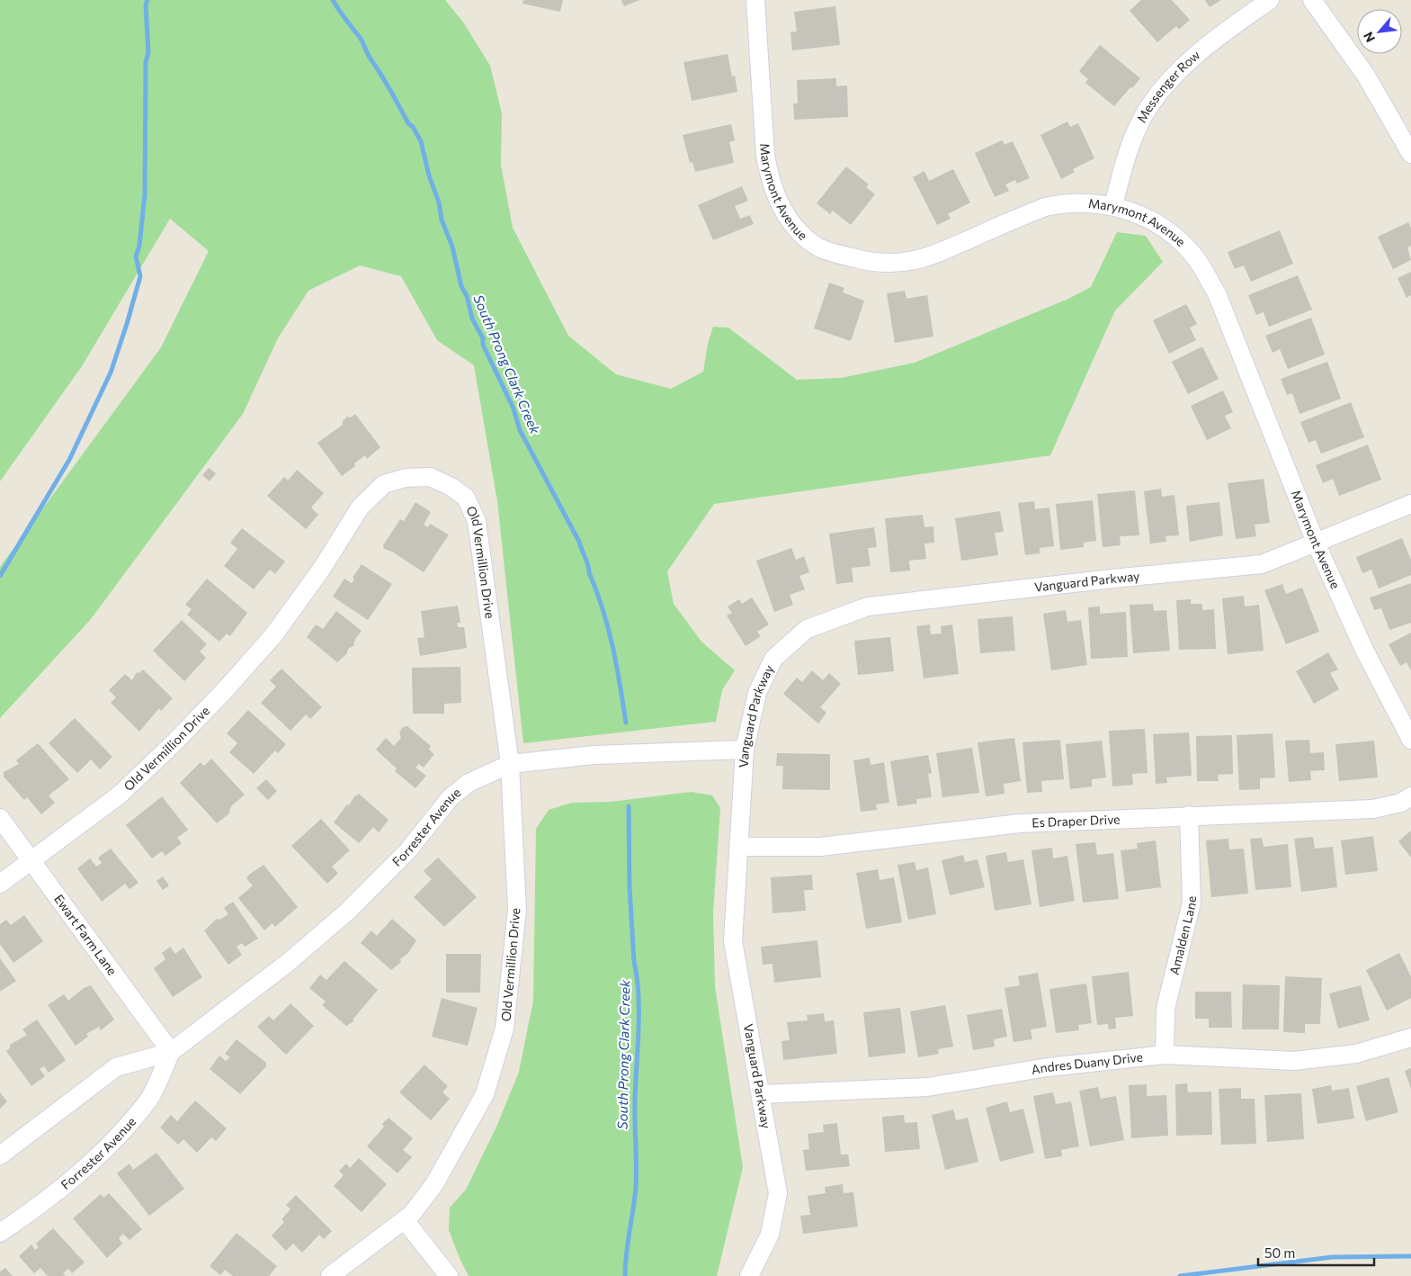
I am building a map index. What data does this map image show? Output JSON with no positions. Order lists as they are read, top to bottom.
{
  "streets": {
    "street": [
      "Messenger Row",
      "Marymont Avenue",
      "Old Vermillion Drive",
      "Vanguard Parkway",
      "Es Draper Drive",
      "Forrester Avenue",
      "Ewart Farm Lane",
      "Amalden Lane",
      "Andres Duany Drive"
    ]
  },
  "crossings": [
    ["Messenger Row", "Marymont Avenue"],
    ["Marymont Avenue", "Vanguard Parkway"],
    ["Old Vermillion Drive", "Forrester Avenue"],
    ["Old Vermillion Drive", "Ewart Farm Lane"],
    ["Vanguard Parkway", "Es Draper Drive"],
    ["Vanguard Parkway", "Forrester Avenue"],
    ["Vanguard Parkway", "Andres Duany Drive"],
    ["Es Draper Drive", "Amalden Lane"],
    ["Forrester Avenue", "Ewart Farm Lane"],
    ["Amalden Lane", "Andres Duany Drive"]
  ],
  "water": ["South Prong Clark Creek"],
  "scale_bar": "50 m",
  "north": "bottom left"
}
